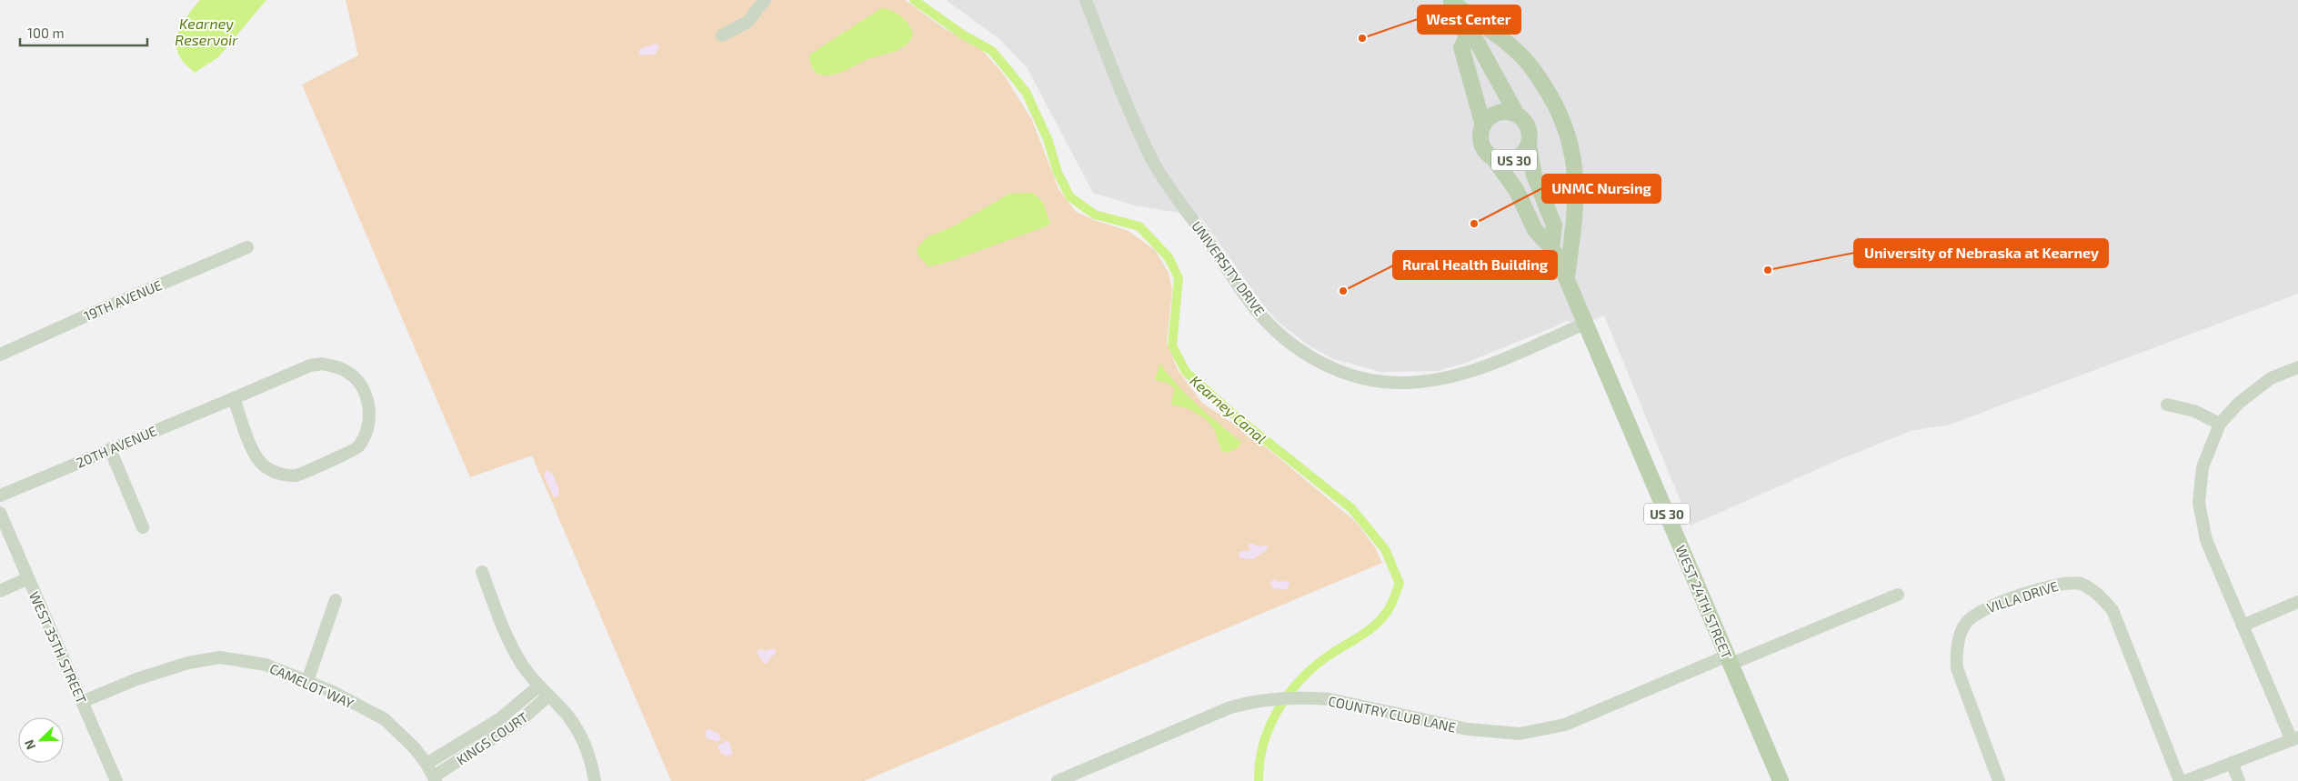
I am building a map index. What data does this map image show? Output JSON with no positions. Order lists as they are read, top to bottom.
{
  "streets": {
    "main road": ["US 30", "WEST 24TH STREET"],
    "street": [
      "UNIVERSITY DRIVE",
      "19TH AVENUE",
      "20TH AVENUE",
      "VILLA DRIVE",
      "WEST 35TH STREET",
      "CAMELOT WAY",
      "COUNTRY CLUB LANE",
      "KINGS COURT"
    ]
  },
  "crossings": [
    ["US 30", "WEST 24TH STREET"],
    ["UNIVERSITY DRIVE", "WEST 24TH STREET"],
    ["WEST 24TH STREET", "COUNTRY CLUB LANE"],
    ["WEST 35TH STREET", "CAMELOT WAY"],
    ["CAMELOT WAY", "KINGS COURT"]
  ],
  "water": ["Kearney Reservoir", "Kearney Canal"],
  "places": [
    "West Center",
    "UNMC Nursing",
    "University of Nebraska at Kearney",
    "Rural Health Building"
  ],
  "scale_bar": "100 m",
  "north": "bottom left"
}
